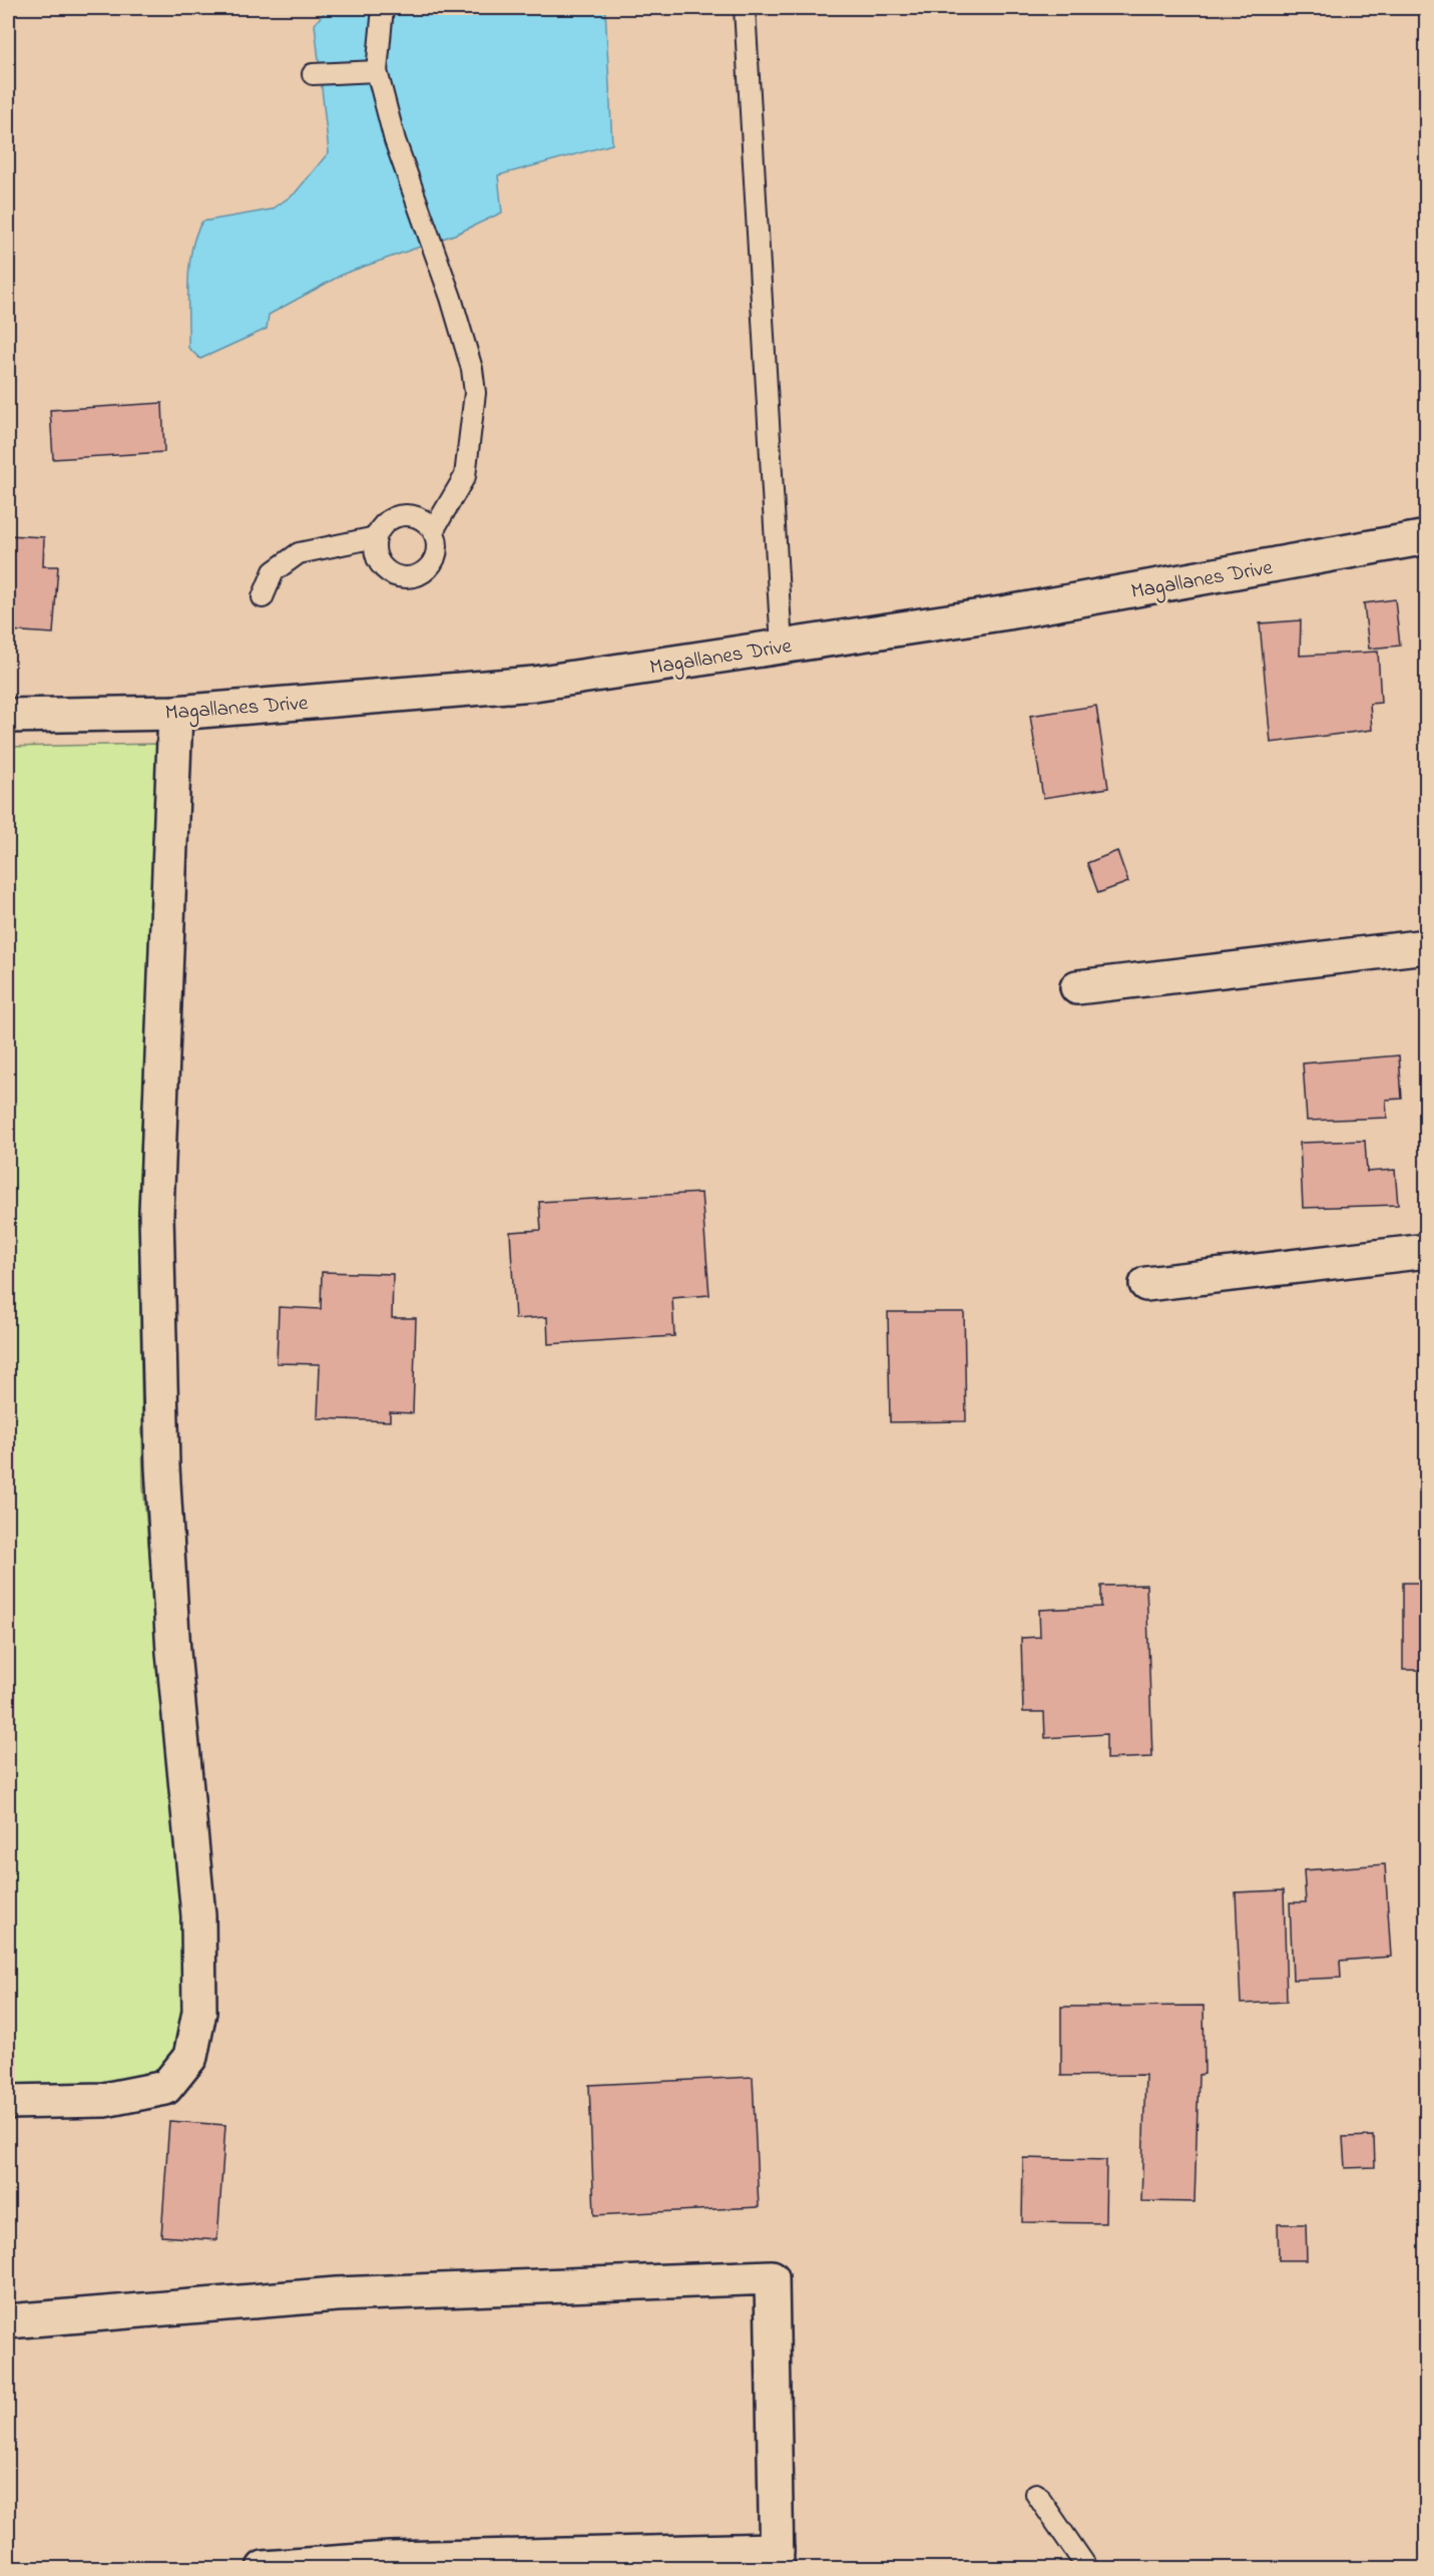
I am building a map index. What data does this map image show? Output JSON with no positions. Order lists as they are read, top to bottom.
{
  "streets": {
    "street": ["Magallanes Drive"]
  }
}
